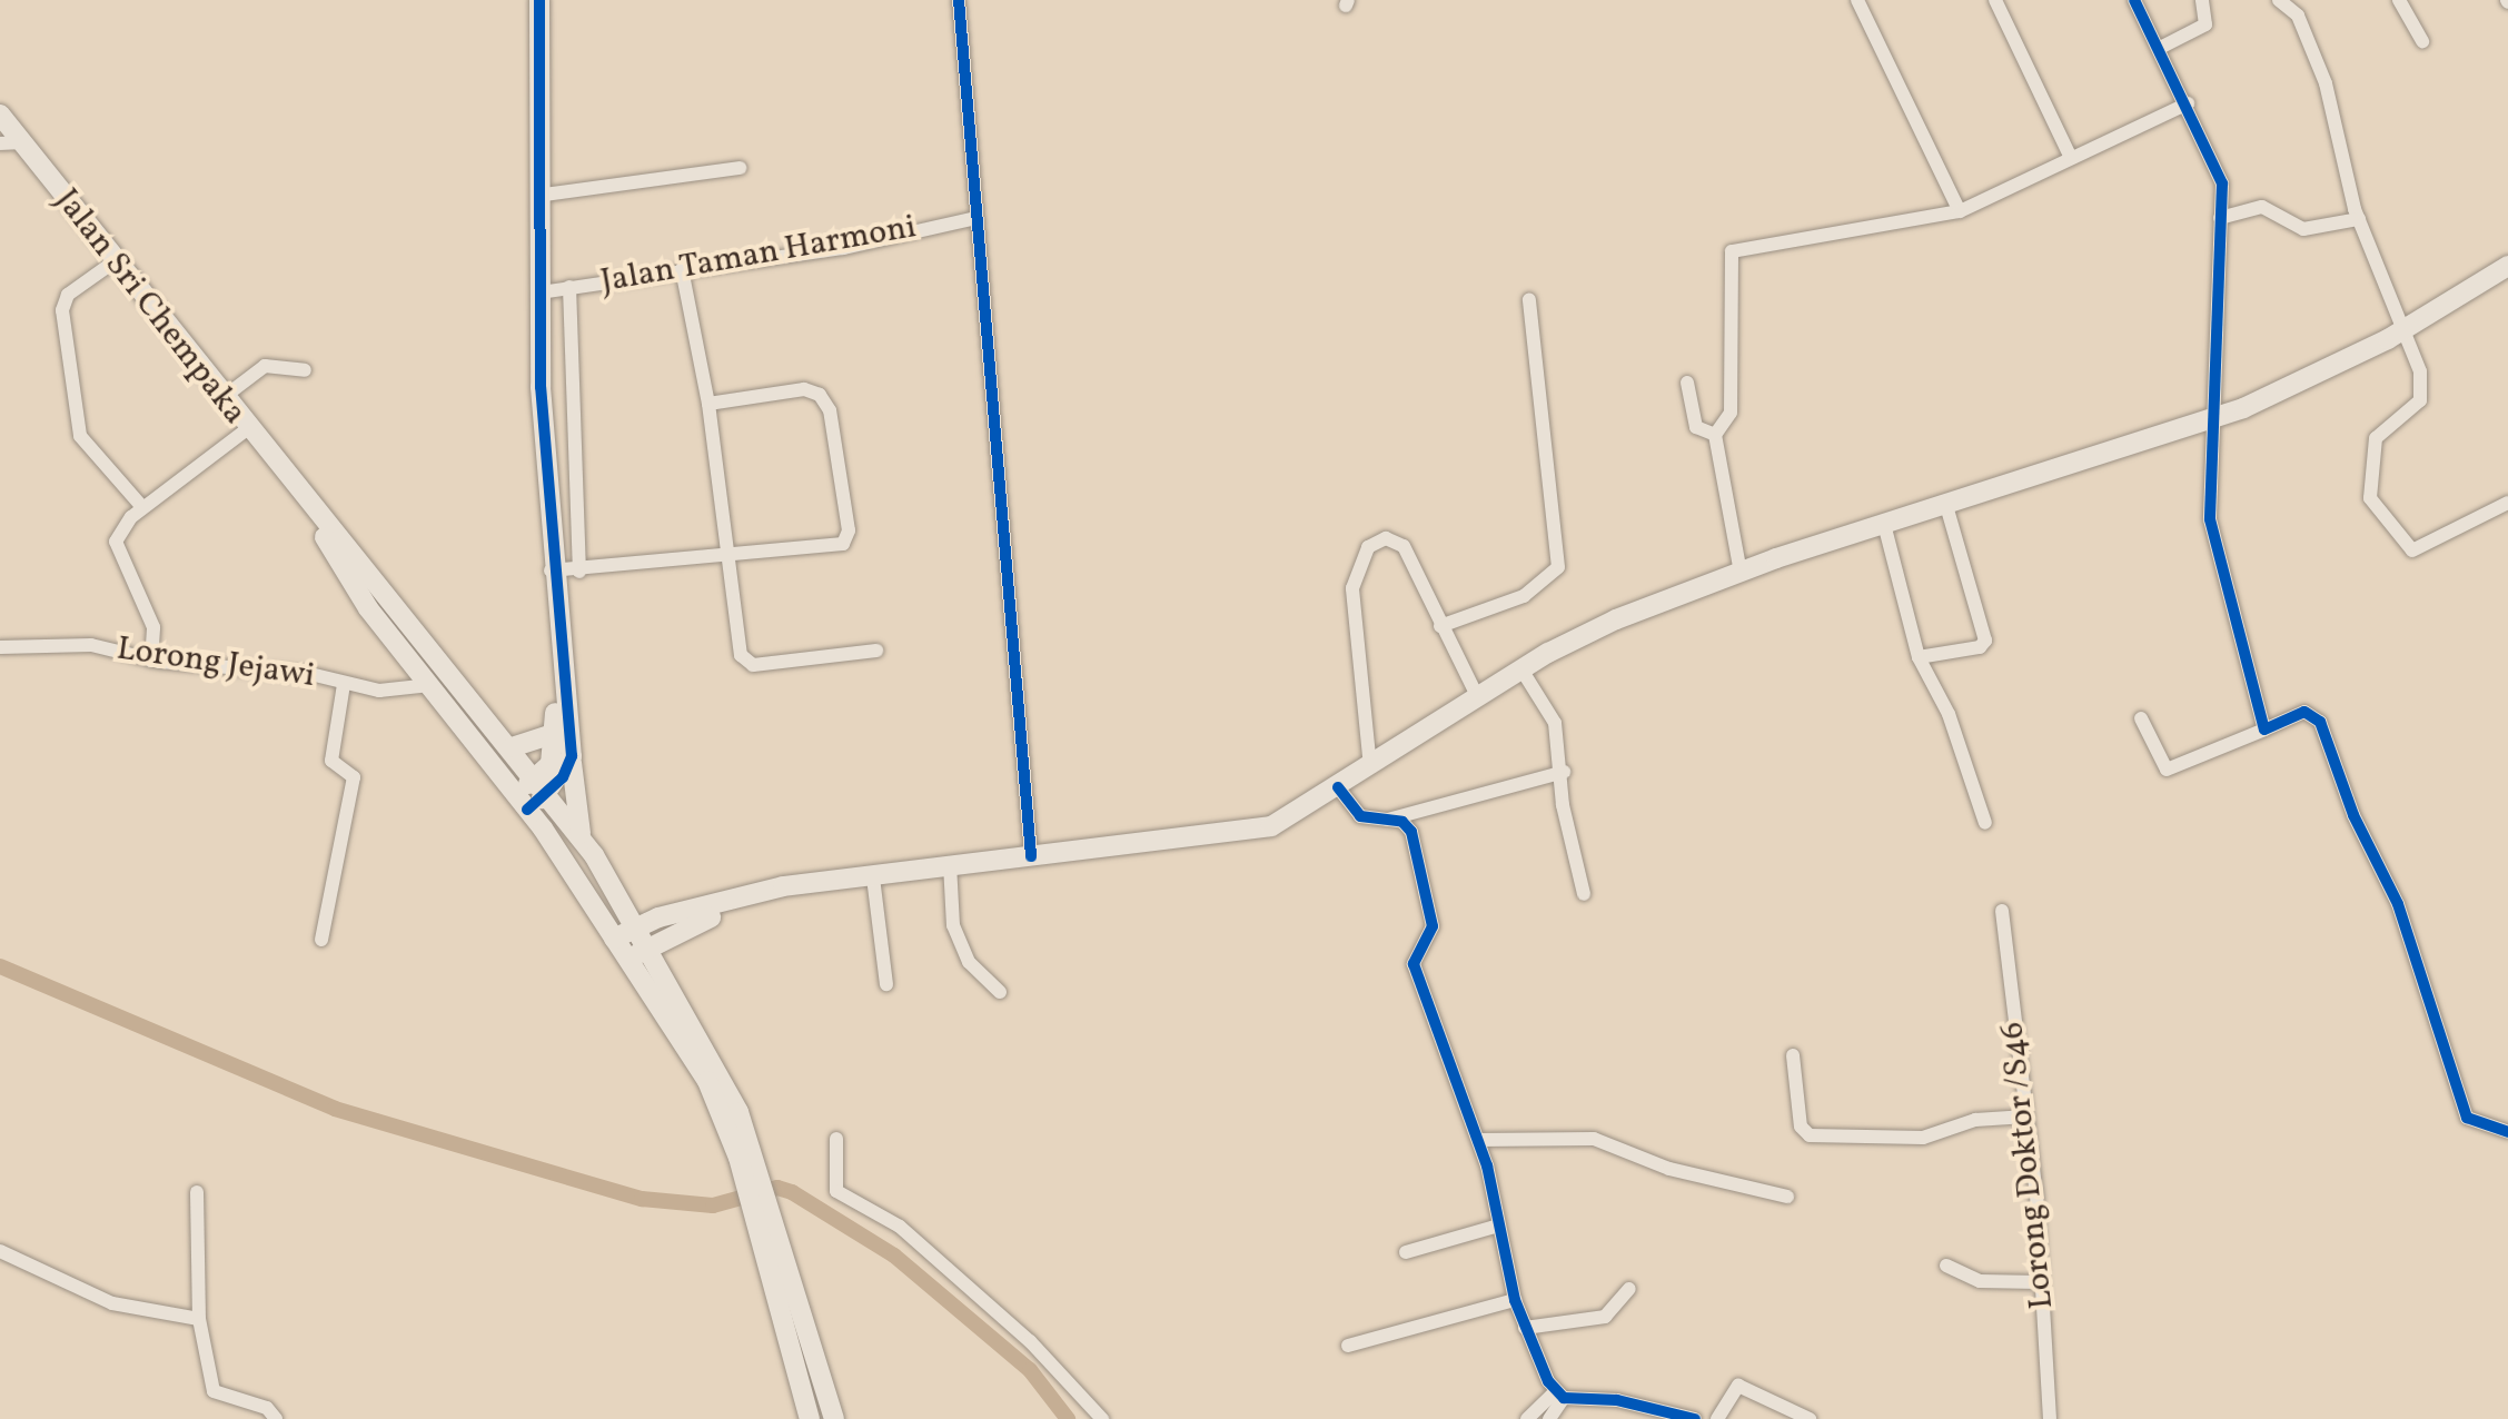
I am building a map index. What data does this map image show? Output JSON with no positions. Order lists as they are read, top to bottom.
{
  "streets": {
    "main road": ["Jalan Sri Chempaka"],
    "street": ["Jalan Taman Harmoni", "Lorong Jejawi", "Lorong Doktor /S46"]
  }
}
